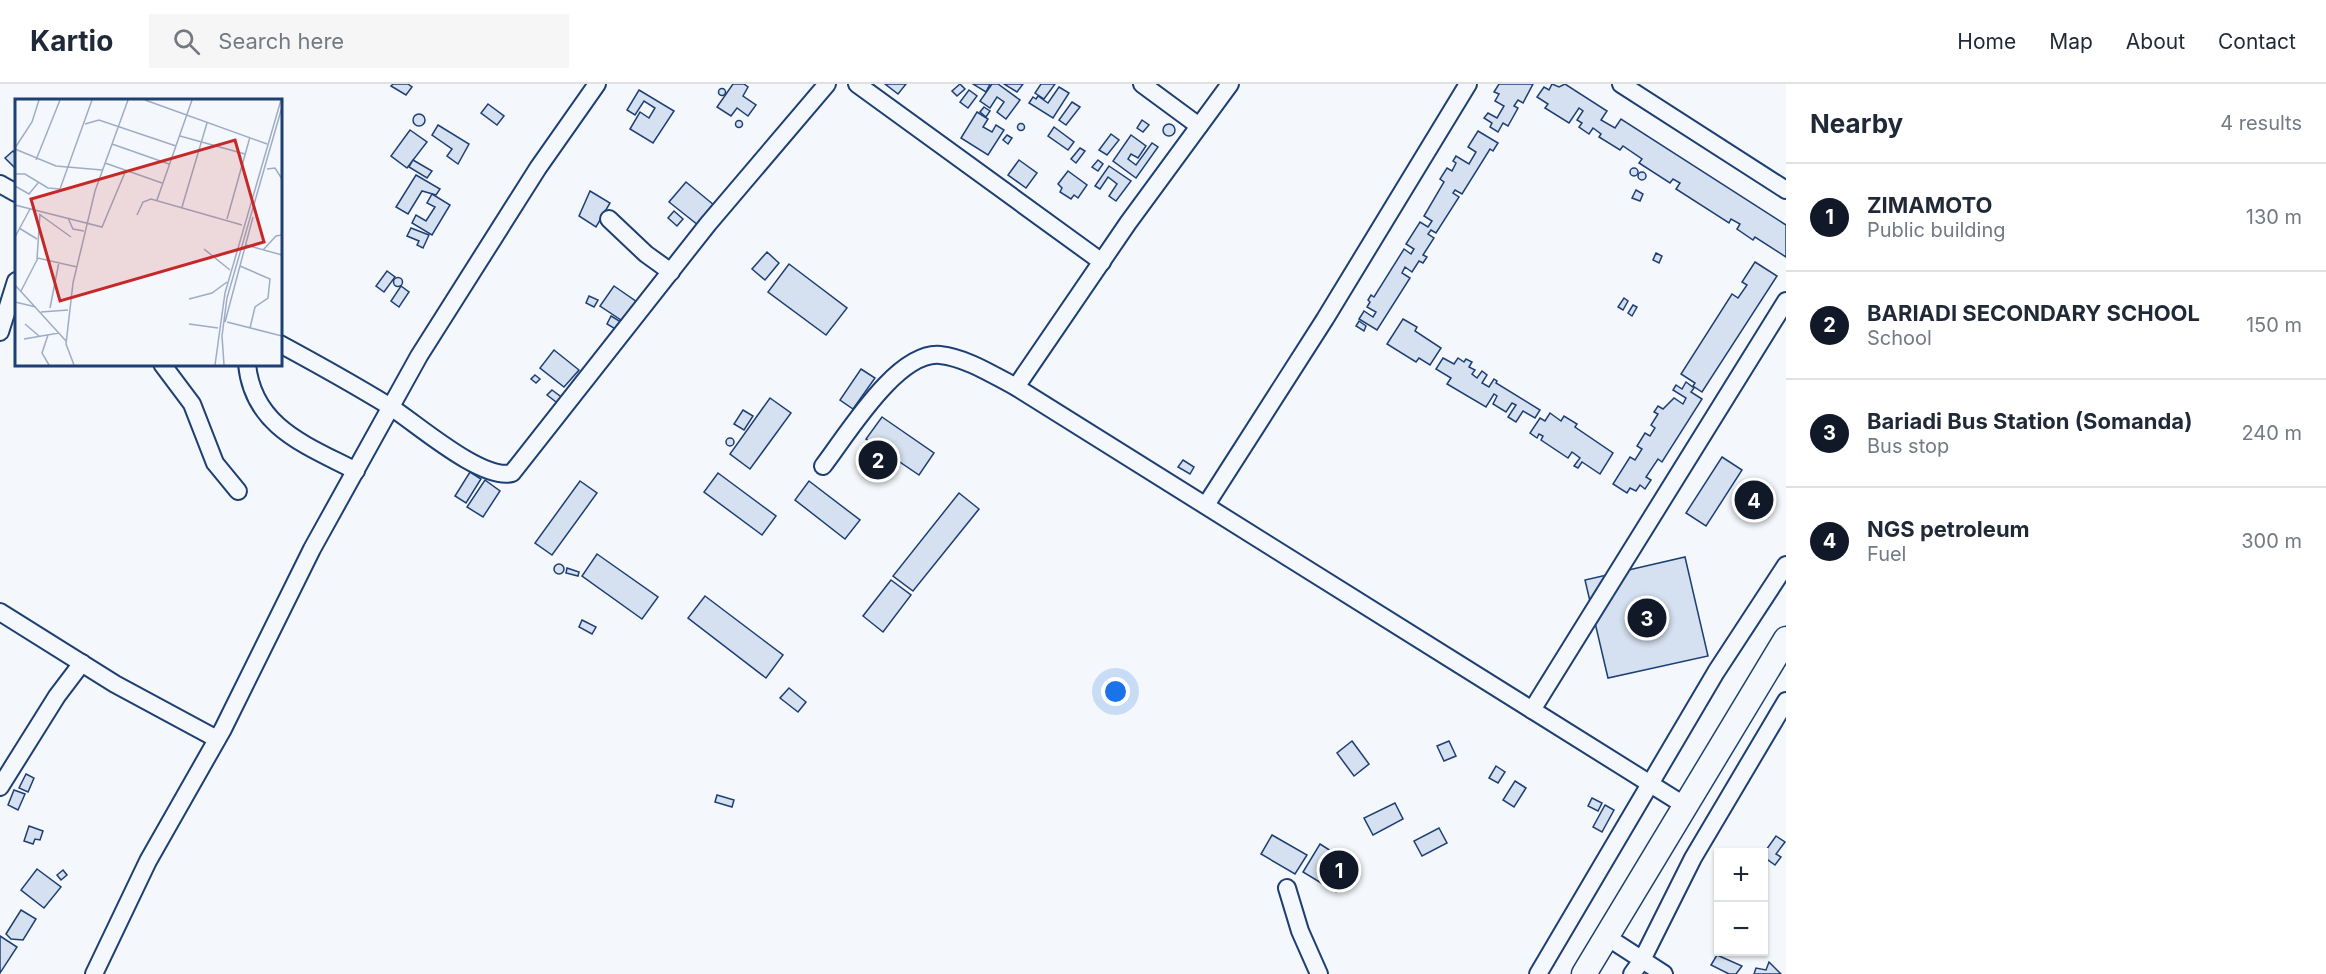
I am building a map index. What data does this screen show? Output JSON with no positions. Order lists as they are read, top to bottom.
{
  "page": {
    "header": "Kartio",
    "search": "Search here",
    "nav": [
      "Home",
      "Map",
      "About",
      "Contact"
    ],
    "heading": ["Nearby", "4 results"],
    "list": [
      {
        "mark": "1",
        "name": "ZIMAMOTO",
        "note": "Public building",
        "value": "130 m"
      },
      {
        "mark": "2",
        "name": "BARIADI SECONDARY SCHOOL",
        "note": "School",
        "value": "150 m"
      },
      {
        "mark": "3",
        "name": "Bariadi Bus Station (Somanda)",
        "note": "Bus stop",
        "value": "240 m"
      },
      {
        "mark": "4",
        "name": "NGS petroleum",
        "note": "Fuel",
        "value": "300 m"
      }
    ],
    "pins": [
      "2",
      "4",
      "3",
      "1"
    ],
    "map_buttons": ["+", "−"]
  }
}
